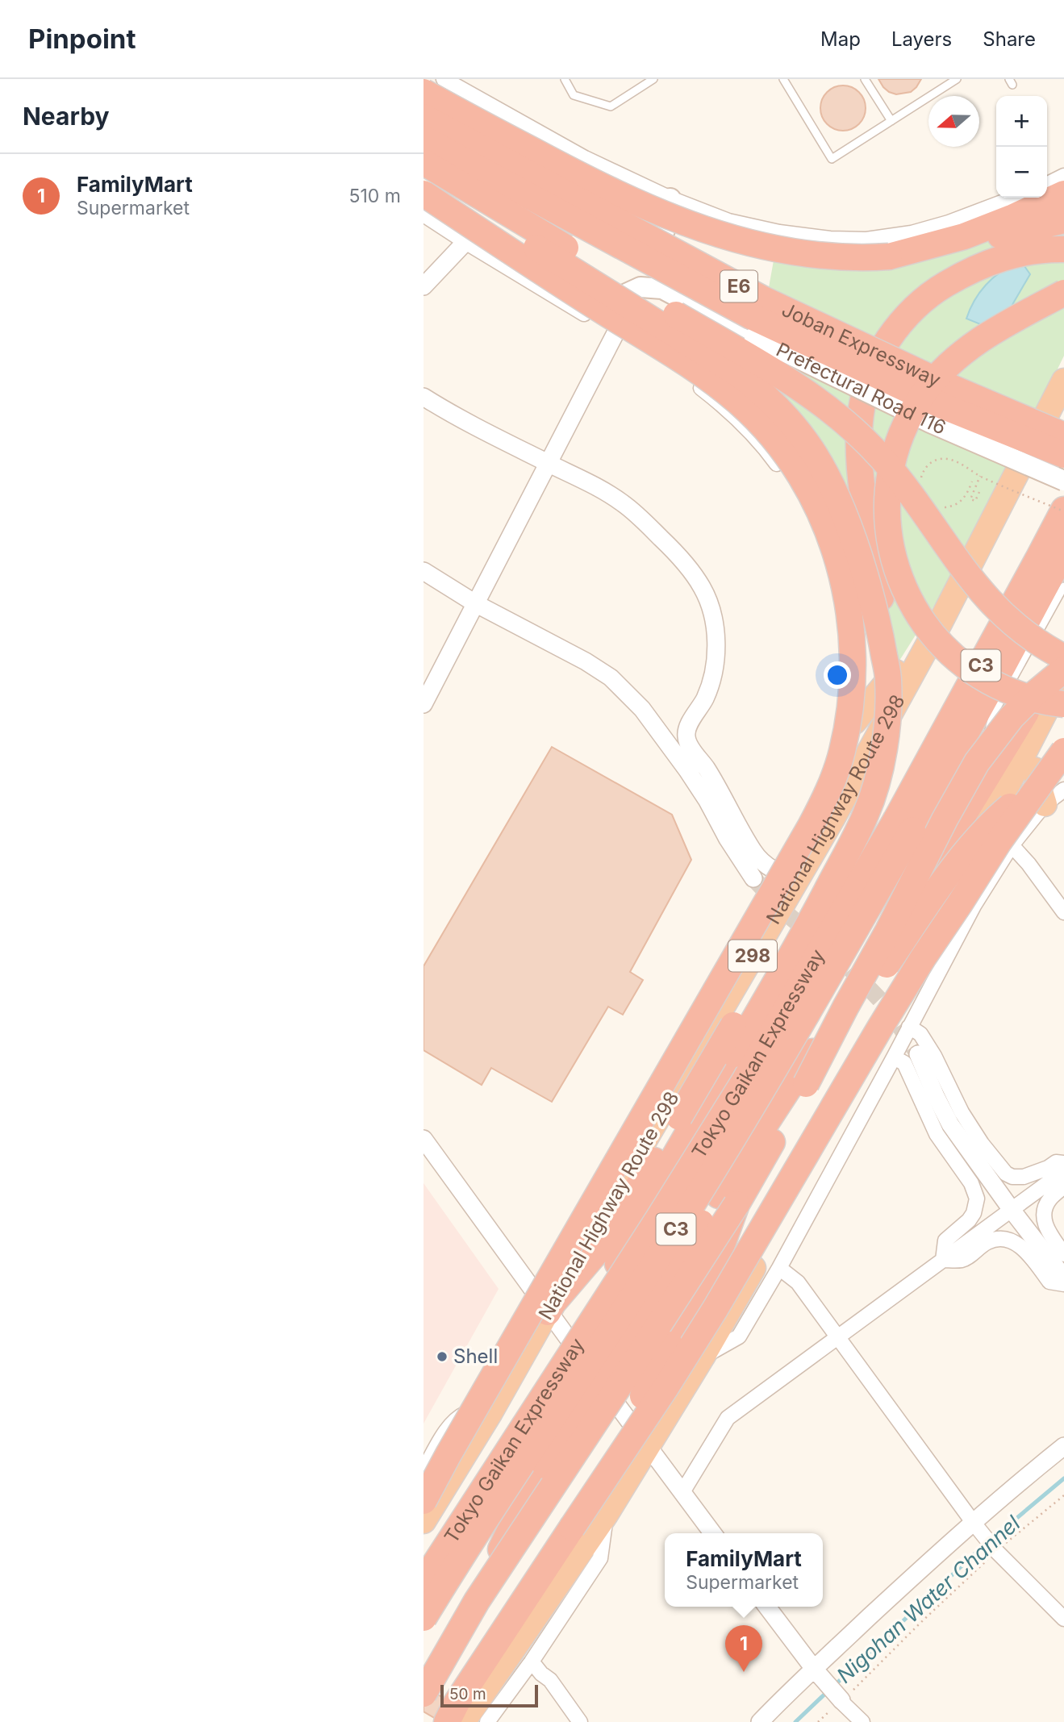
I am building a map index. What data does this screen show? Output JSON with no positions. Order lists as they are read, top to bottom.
{
  "streets": {
    "highway": [
      "E6",
      "Joban Expressway",
      "C3",
      "National Highway Route 298",
      "298",
      "Tokyo Gaikan Expressway"
    ],
    "main road": ["Prefectural Road 116"]
  },
  "water": ["Nigohan Water Channel"],
  "places": ["Shell"],
  "scale_bar": "50 m",
  "north": "left",
  "page": {
    "header": "Pinpoint",
    "nav": ["Map", "Layers", "Share"],
    "heading": "Nearby",
    "map_buttons": ["+", "−"],
    "list": [
      {
        "mark": "1",
        "name": "FamilyMart",
        "note": "Supermarket",
        "value": "510 m"
      }
    ],
    "popup": ["FamilyMart", "Supermarket"],
    "pins": "1",
    "scale": "50 m"
  }
}
